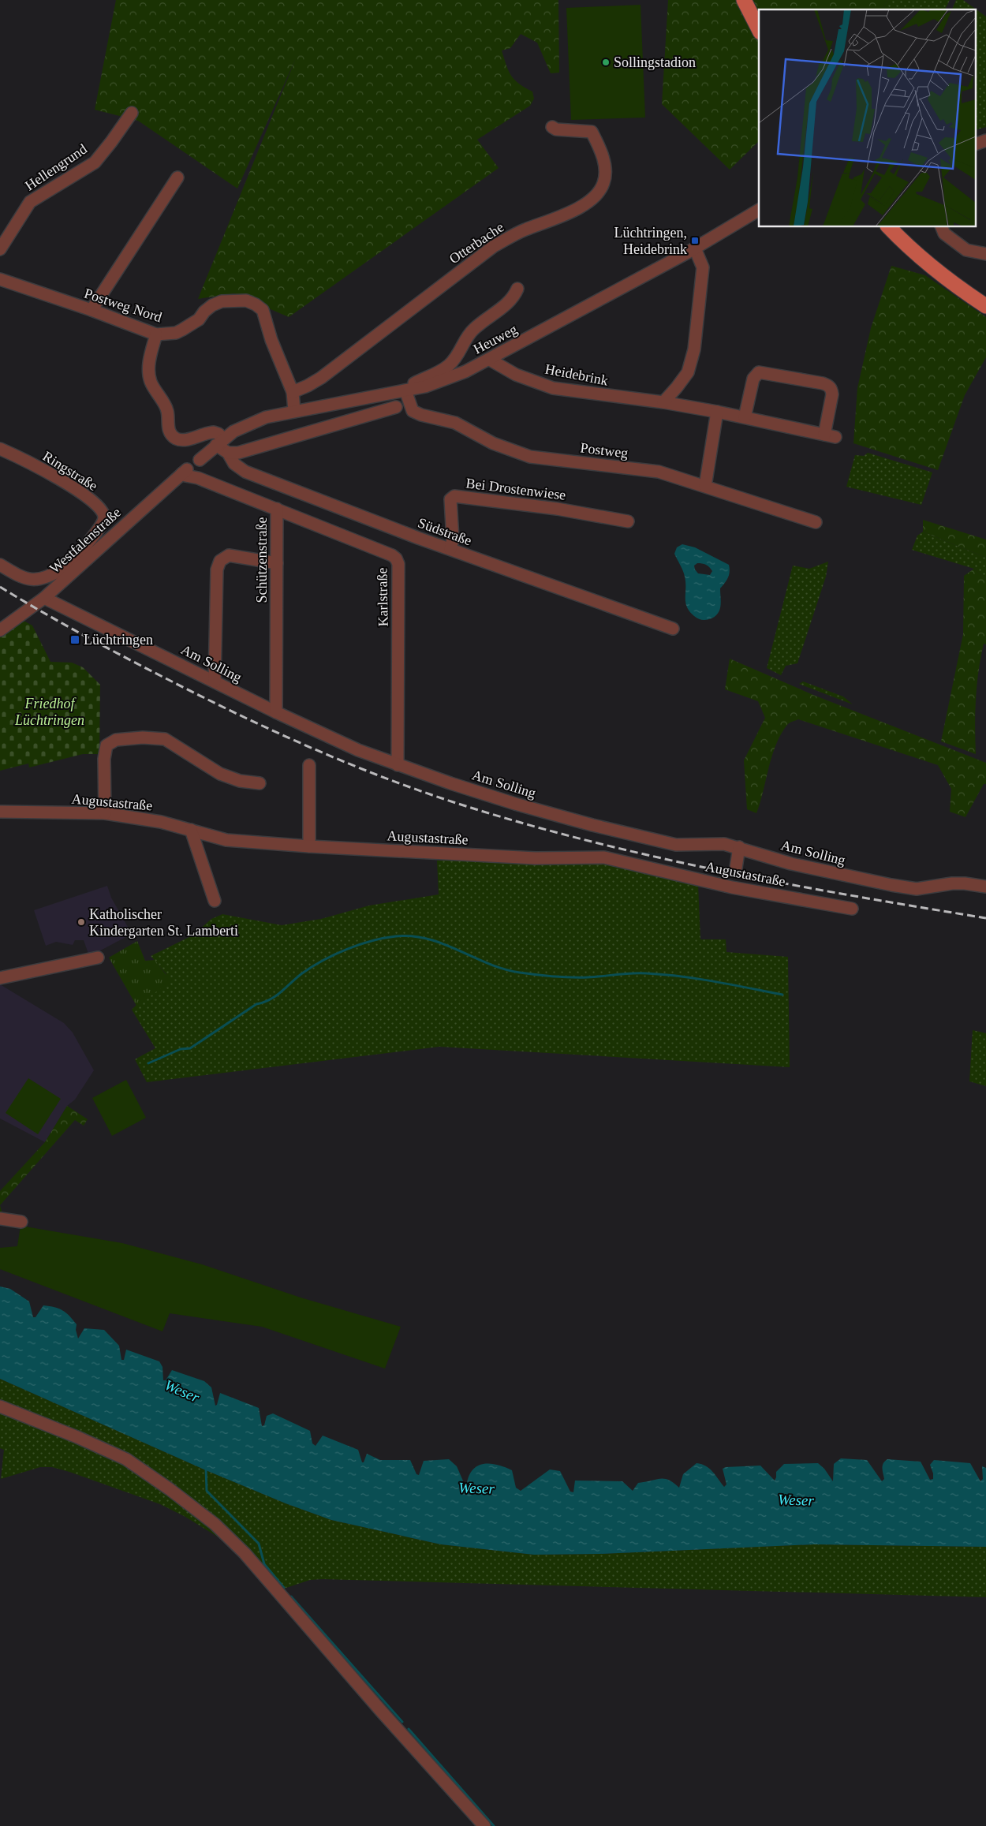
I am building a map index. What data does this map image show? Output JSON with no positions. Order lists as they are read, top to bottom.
{
  "streets": {
    "street": [
      "Hellengrund",
      "Otterbache",
      "Postweg Nord",
      "Heuweg",
      "Heidebrink",
      "Postweg",
      "Ringstraße",
      "Bei Drostenwiese",
      "Südstraße",
      "Westfalenstraße",
      "Schützenstraße",
      "Karlstraße",
      "Am Solling",
      "Augustastraße"
    ]
  },
  "crossings": [
    ["Otterbache", "Postweg Nord"],
    ["Postweg Nord", "Heuweg"],
    ["Postweg Nord", "Südstraße"],
    ["Heuweg", "Heidebrink"],
    ["Heuweg", "Postweg"],
    ["Heuweg", "Südstraße"],
    ["Ringstraße", "Westfalenstraße"],
    ["Bei Drostenwiese", "Südstraße"],
    ["Westfalenstraße", "Schützenstraße"],
    ["Westfalenstraße", "Am Solling"],
    ["Schützenstraße", "Karlstraße"],
    ["Schützenstraße", "Am Solling"],
    ["Karlstraße", "Am Solling"]
  ],
  "water": ["Weser"],
  "parks": ["Friedhof Lüchtringen"],
  "places": {
    "other": ["Sollingstadion", "Katholischer Kindergarten St. Lamberti"],
    "transit": ["Lüchtringen, Heidebrink", "Lüchtringen"]
  }
}
